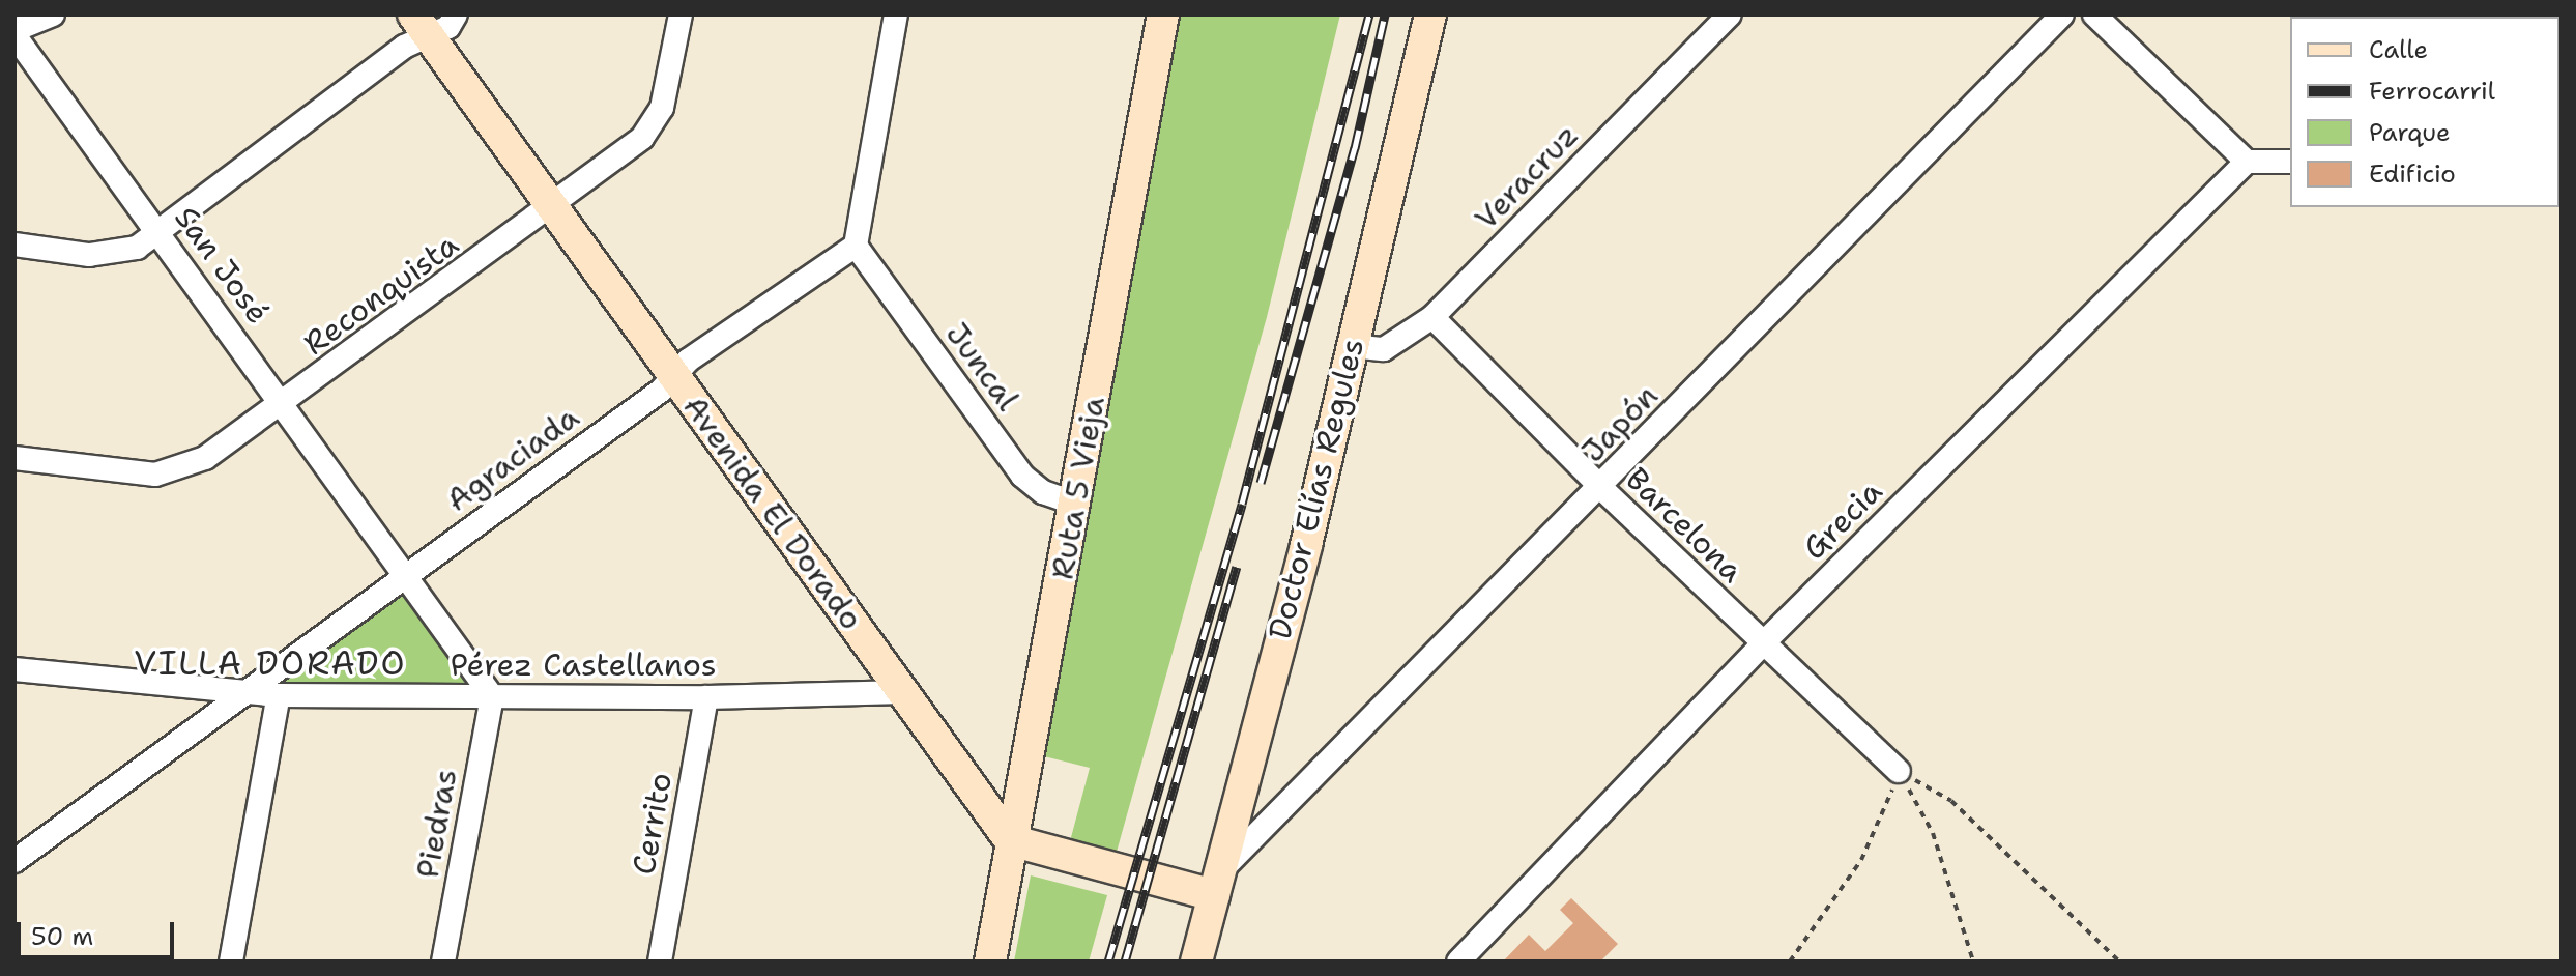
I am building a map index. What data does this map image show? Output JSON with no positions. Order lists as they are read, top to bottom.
{
  "streets": {
    "street": [
      "Veracruz",
      "San José",
      "Reconquista",
      "Juncal",
      "Japón",
      "Agraciada",
      "Ruta 5 Vieja",
      "Doctor Elías Regules",
      "Avenida El Dorado",
      "Grecia",
      "Barcelona",
      "Pérez Castellanos",
      "Piedras",
      "Cerrito"
    ]
  },
  "crossings": [
    ["Veracruz", "Doctor Elías Regules"],
    ["Veracruz", "Barcelona"],
    ["San José", "Reconquista"],
    ["San José", "Agraciada"],
    ["San José", "Pérez Castellanos"],
    ["San José", "Piedras"],
    ["Reconquista", "Avenida El Dorado"],
    ["Juncal", "Agraciada"],
    ["Juncal", "Ruta 5 Vieja"],
    ["Japón", "Doctor Elías Regules"],
    ["Japón", "Barcelona"],
    ["Agraciada", "Avenida El Dorado"],
    ["Agraciada", "Pérez Castellanos"],
    ["Ruta 5 Vieja", "Avenida El Dorado"],
    ["Avenida El Dorado", "Pérez Castellanos"],
    ["Grecia", "Barcelona"],
    ["Pérez Castellanos", "Piedras"],
    ["Pérez Castellanos", "Cerrito"]
  ],
  "districts": ["VILLA DORADO"],
  "legend": [
    "Calle",
    "Ferrocarril",
    "Parque",
    "Edificio"
  ],
  "scale_bar": "50 m"
}
